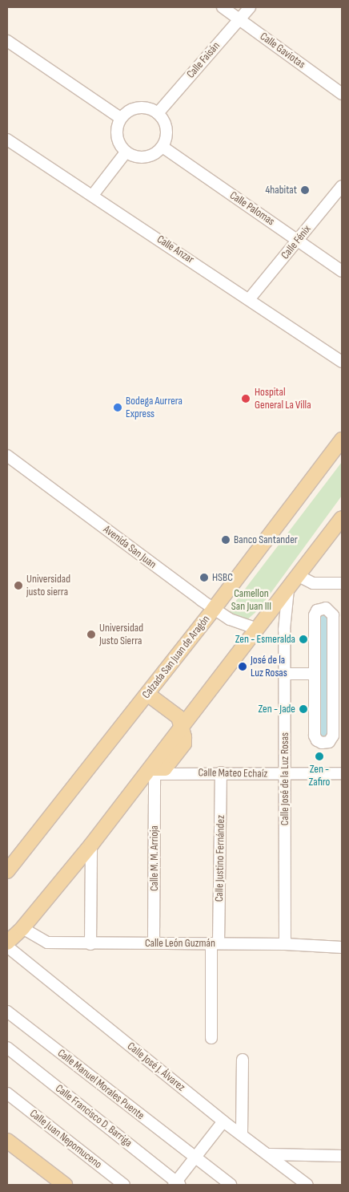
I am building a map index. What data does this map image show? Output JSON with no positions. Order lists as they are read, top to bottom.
{
  "streets": {
    "main road": ["Calzada San Juan de Aragón"],
    "street": [
      "Calle Gaviotas",
      "Calle Faisán",
      "Calle Palomas",
      "Calle Fénix",
      "Calle Anzar",
      "Avenida San Juan",
      "Calle Mateo Echaíz",
      "Calle José de la Luz Rosas",
      "Calle M. M. Arrioja",
      "Calle Justino Fernández",
      "Calle León Guzmán",
      "Calle José J. Álvarez",
      "Calle Manuel Morales Puente",
      "Calle Francisco D. Barriga",
      "Calle Juan Nepomuceno"
    ]
  },
  "crossings": [
    ["Calle Gaviotas", "Calle Faisán"],
    ["Calle Faisán", "Calle Palomas"],
    ["Calle Palomas", "Calle Fénix"],
    ["Calle Fénix", "Calle Anzar"],
    ["Avenida San Juan", "Calzada San Juan de Aragón"],
    ["Calle Mateo Echaíz", "Calle José de la Luz Rosas"],
    ["Calle Mateo Echaíz", "Calle M. M. Arrioja"],
    ["Calle Mateo Echaíz", "Calle Justino Fernández"],
    ["Calle José de la Luz Rosas", "Calle León Guzmán"],
    ["Calle M. M. Arrioja", "Calle León Guzmán"],
    ["Calle Justino Fernández", "Calle León Guzmán"]
  ],
  "parks": ["Camellon San Juan III"],
  "places": [
    "4habitat",
    "Hospital General La Villa",
    "Bodega Aurrera Express",
    "Banco Santander",
    "HSBC",
    "Universidad justo sierra",
    "Universidad Justo Sierra",
    "Zen - Esmeralda",
    "José de la Luz Rosas",
    "Zen - Jade",
    "Zen - Zafiro"
  ]
}
